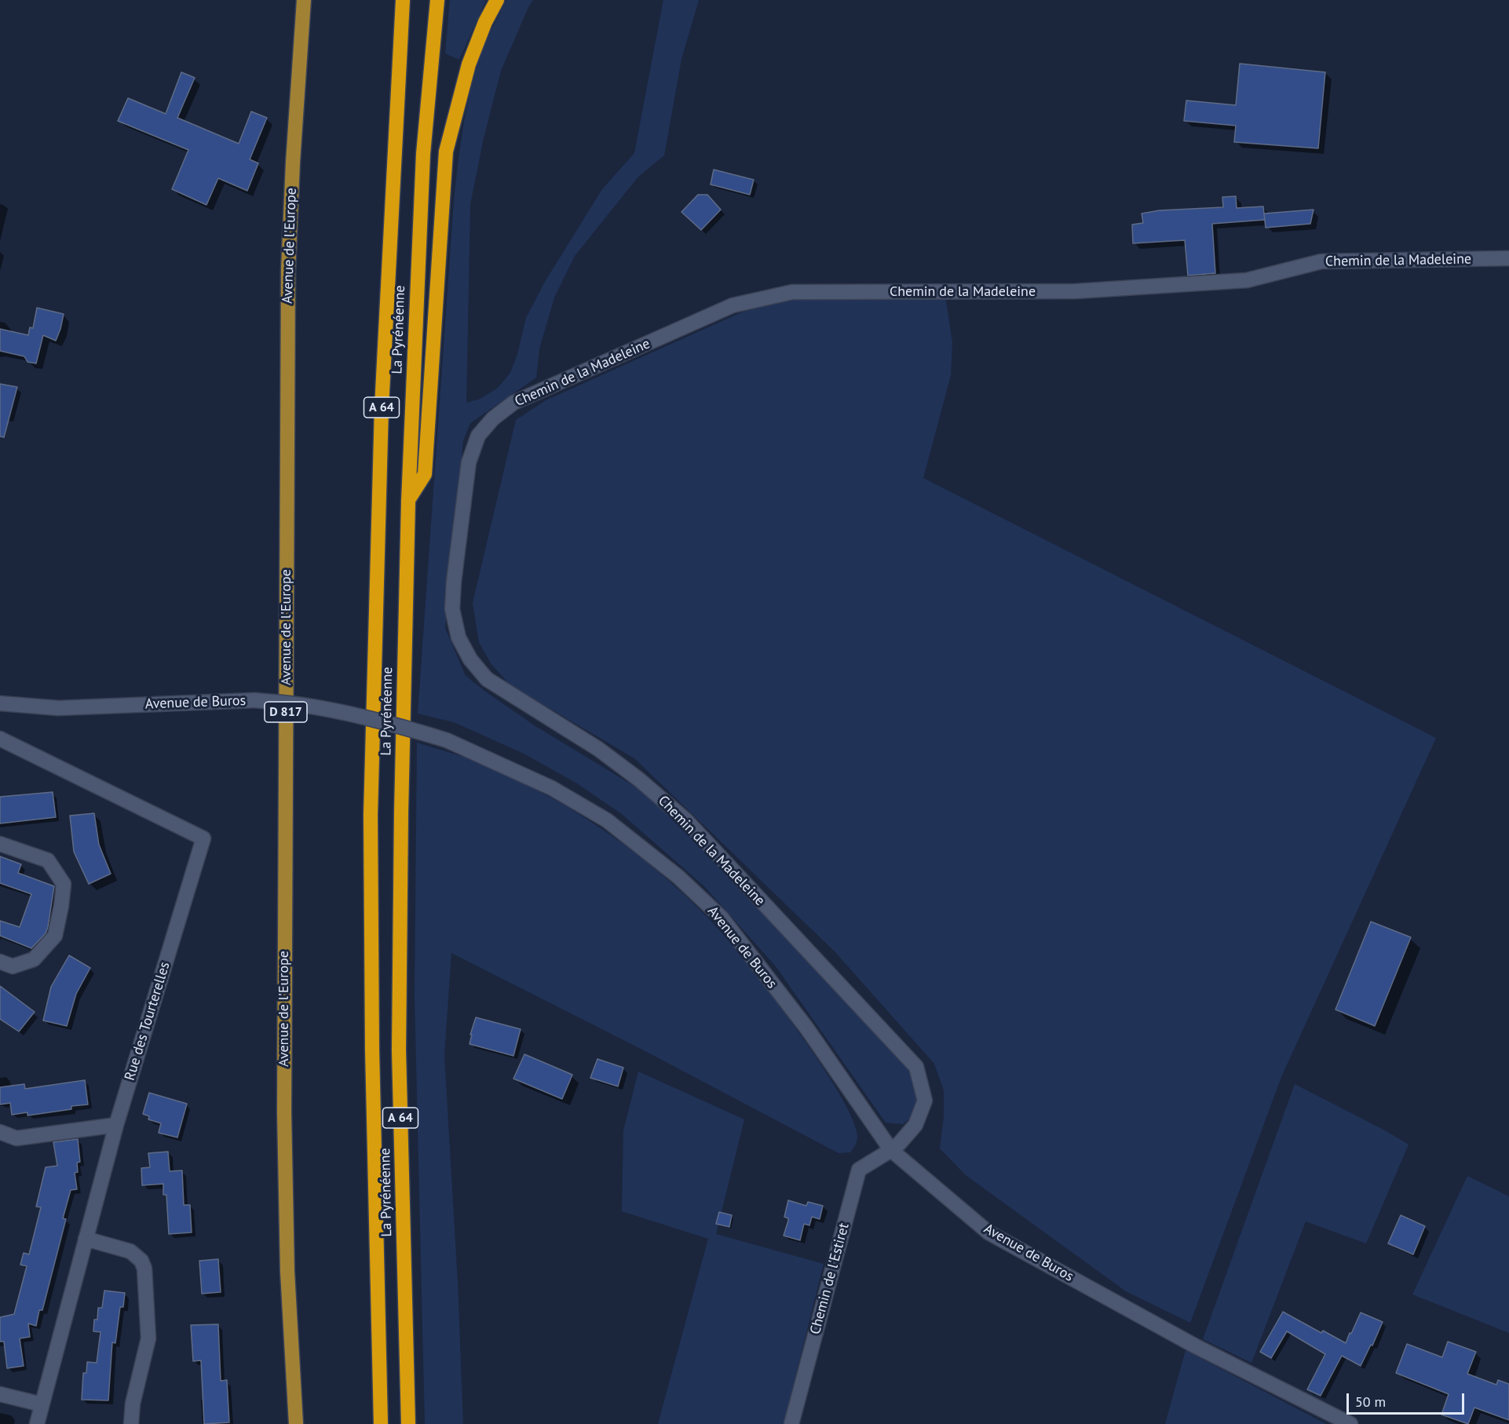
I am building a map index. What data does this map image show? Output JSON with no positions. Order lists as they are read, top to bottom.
{
  "streets": {
    "highway": ["La Pyrénéenne", "A 64"],
    "main road": ["Avenue de l'Europe", "D 817"],
    "street": [
      "Chemin de la Madeleine",
      "Avenue de Buros",
      "Rue des Tourterelles",
      "Chemin de l'Estiret"
    ]
  },
  "crossings": [
    ["Chemin de la Madeleine", "Avenue de Buros"],
    ["Chemin de la Madeleine", "Chemin de l'Estiret"],
    ["Avenue de Buros", "Chemin de l'Estiret"]
  ],
  "scale_bar": "50 m"
}
